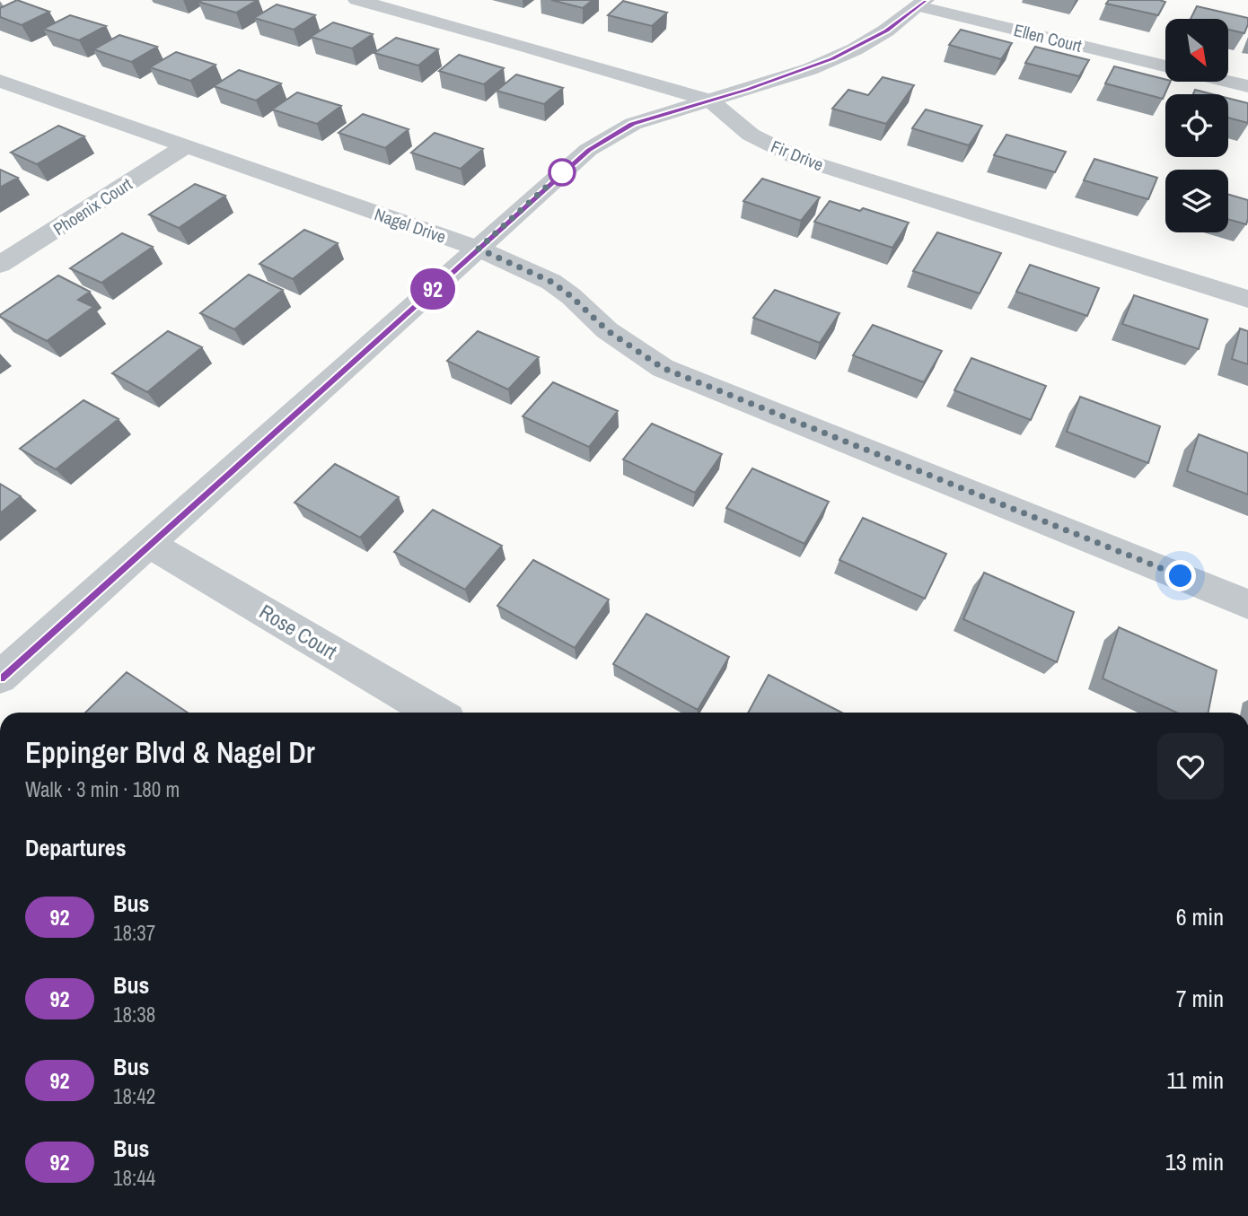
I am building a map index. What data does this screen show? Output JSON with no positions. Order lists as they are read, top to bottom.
{
  "streets": {
    "street": [
      "Ellen Court",
      "Fir Drive",
      "Phoenix Court",
      "Nagel Drive",
      "Rose Court"
    ]
  },
  "crossings": [
    ["Phoenix Court", "Nagel Drive"]
  ],
  "lines": ["bus line 92"],
  "north": "bottom right",
  "page": {
    "on_map": "92",
    "heading": [
      ["Eppinger Blvd & Nagel Dr", "Walk · 3 min · 180 m"],
      "Departures"
    ],
    "list": [
      {
        "mark": "92",
        "name": "Bus",
        "note": "18:37",
        "value": "6 min"
      },
      {
        "mark": "92",
        "name": "Bus",
        "note": "18:38",
        "value": "7 min"
      },
      {
        "mark": "92",
        "name": "Bus",
        "note": "18:42",
        "value": "11 min"
      },
      {
        "mark": "92",
        "name": "Bus",
        "note": "18:44",
        "value": "13 min"
      }
    ]
  }
}
